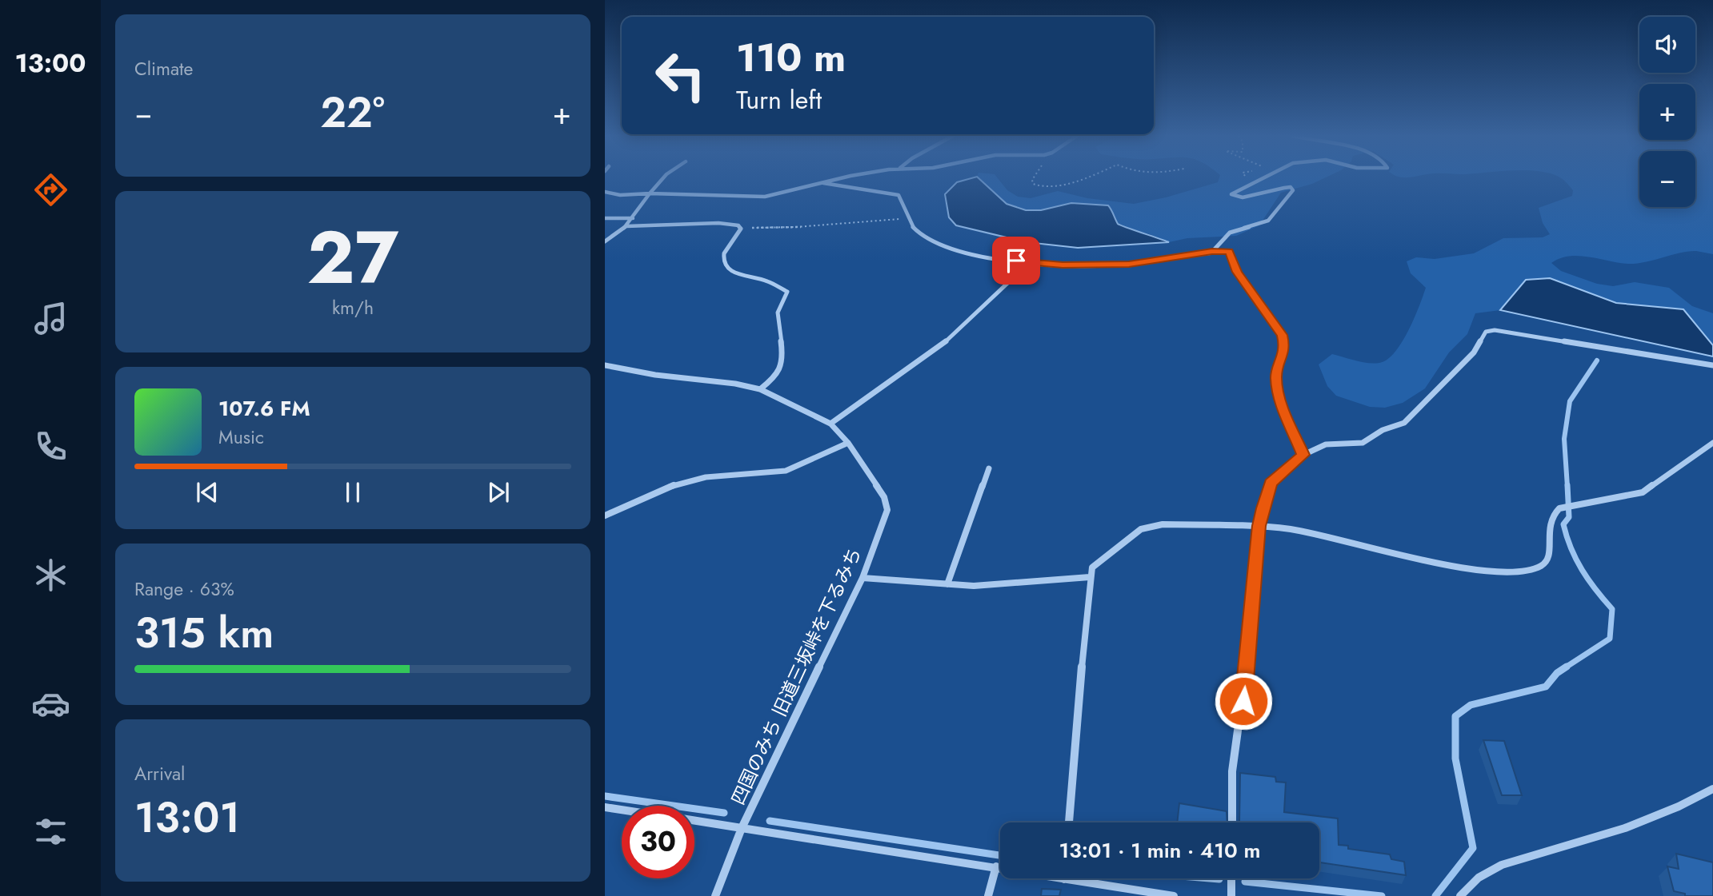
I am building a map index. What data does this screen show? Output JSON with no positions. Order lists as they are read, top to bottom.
{
  "streets": {
    "street": ["四国のみち 旧道三坂峠を下るみち"]
  },
  "page": {
    "tabs": "13:00",
    "tile": [
      "Climate",
      ["27", "km/h"],
      ["Range · 63%", "315 km"],
      ["Arrival", "13:01"]
    ],
    "map_buttons": ["+", "−"],
    "turn": ["110 m", "Turn left"],
    "heat": ["−", "22°", "+"],
    "song": ["107.6 FM", "Music"],
    "limit": "30",
    "trip": "13:01 · 1 min · 410 m"
  }
}
